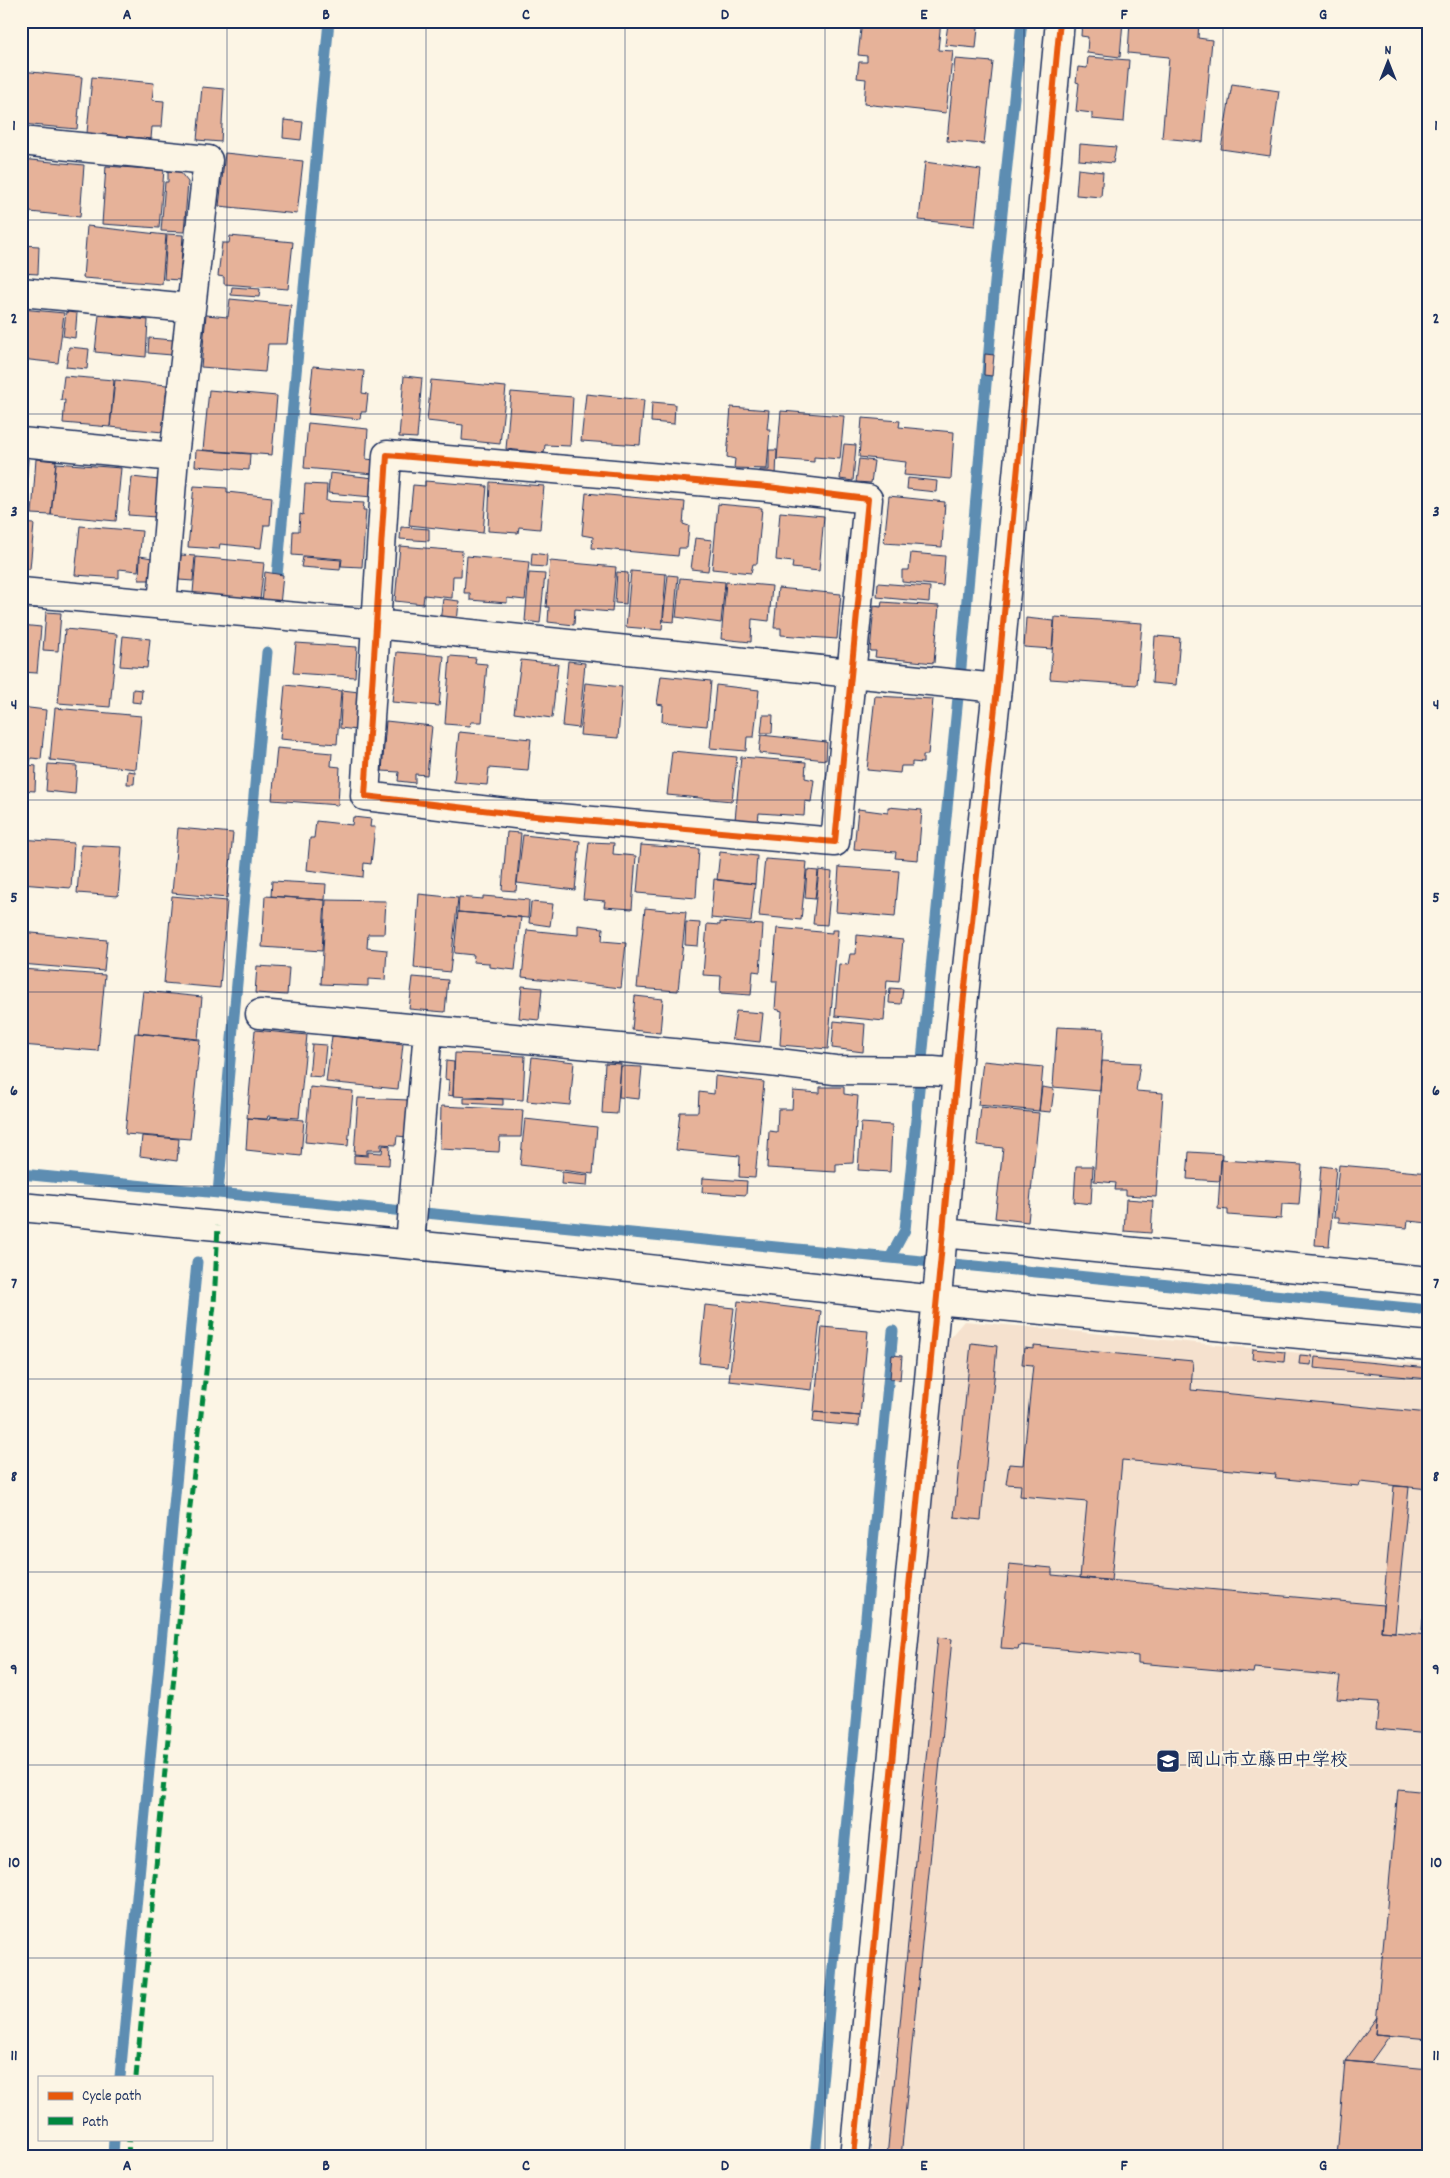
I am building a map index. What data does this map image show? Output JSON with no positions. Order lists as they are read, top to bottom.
{
  "places": {
    "school or university": ["岡山市立藤田中学校"]
  },
  "legend": ["Cycle path", "Path"],
  "north": "top",
  "grid": {
    "columns": [
      "A",
      "B",
      "C",
      "D",
      "E",
      "F",
      "G"
    ],
    "rows": [
      "1",
      "2",
      "3",
      "4",
      "5",
      "6",
      "7",
      "8",
      "9",
      "10",
      "11"
    ]
  }
}
